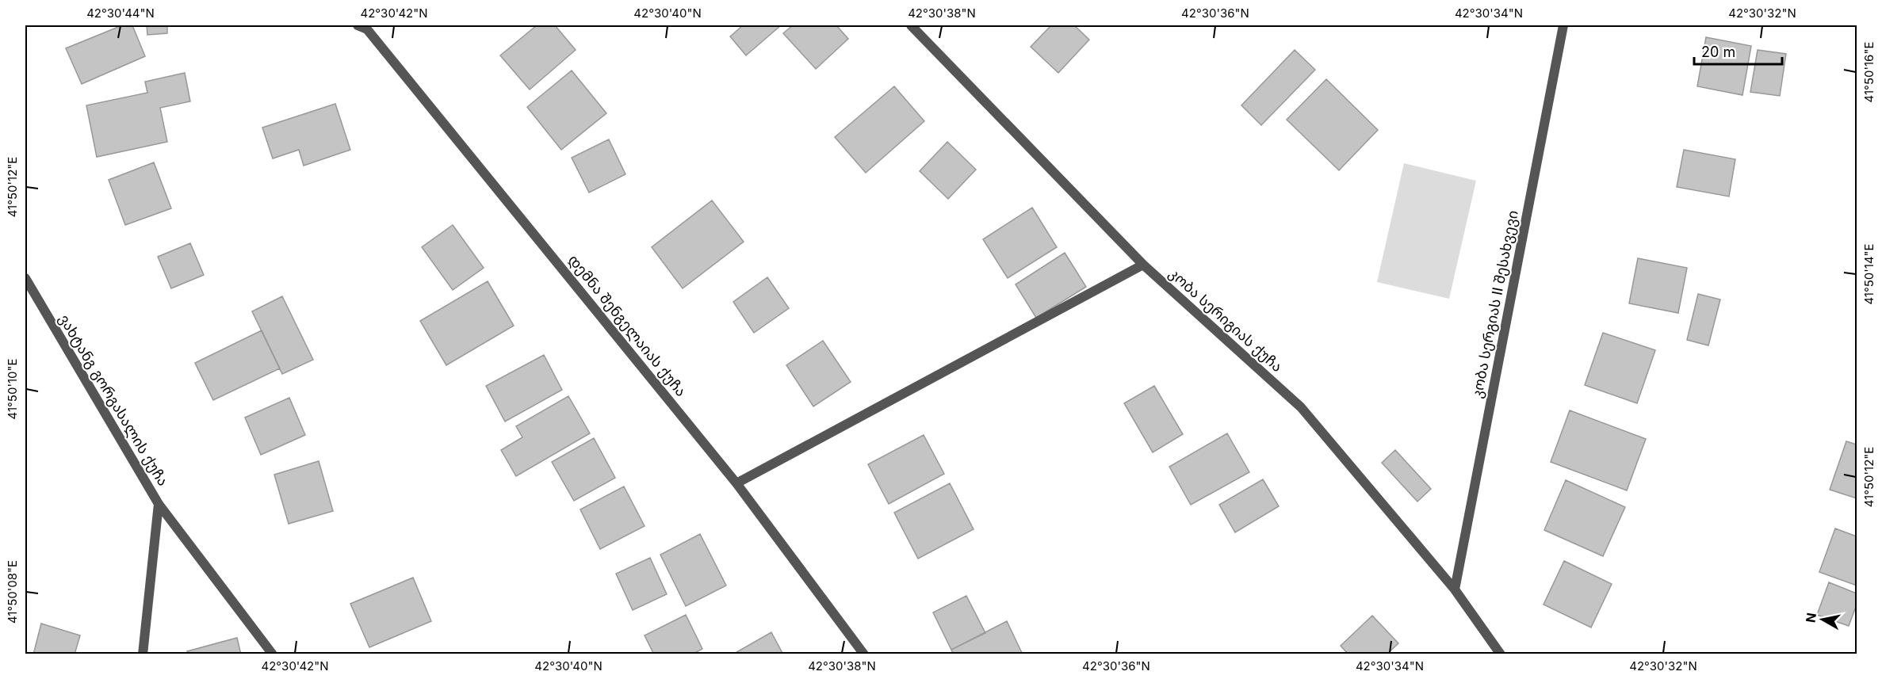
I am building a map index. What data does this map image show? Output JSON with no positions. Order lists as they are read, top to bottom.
{
  "streets": {
    "street": [
      "კობა სერგიას II შესახვევი",
      "კობა სერიგიას ქუჩა",
      "დემნა შენგელაიას ქუჩა",
      "ვახტანგ გორგასალის ქუჩა"
    ]
  },
  "crossings": [
    ["კობა სერგიას II შესახვევი", "კობა სერიგიას ქუჩა"]
  ],
  "scale_bar": "20 m",
  "north": "left",
  "coordinates": [
    "42°30'44\"N",
    "42°30'42\"N",
    "42°30'40\"N",
    "42°30'38\"N",
    "42°30'36\"N",
    "42°30'34\"N",
    "42°30'32\"N",
    "41°50'16\"E",
    "41°50'12\"E",
    "41°50'14\"E",
    "41°50'10\"E",
    "41°50'08\"E"
  ]
}
